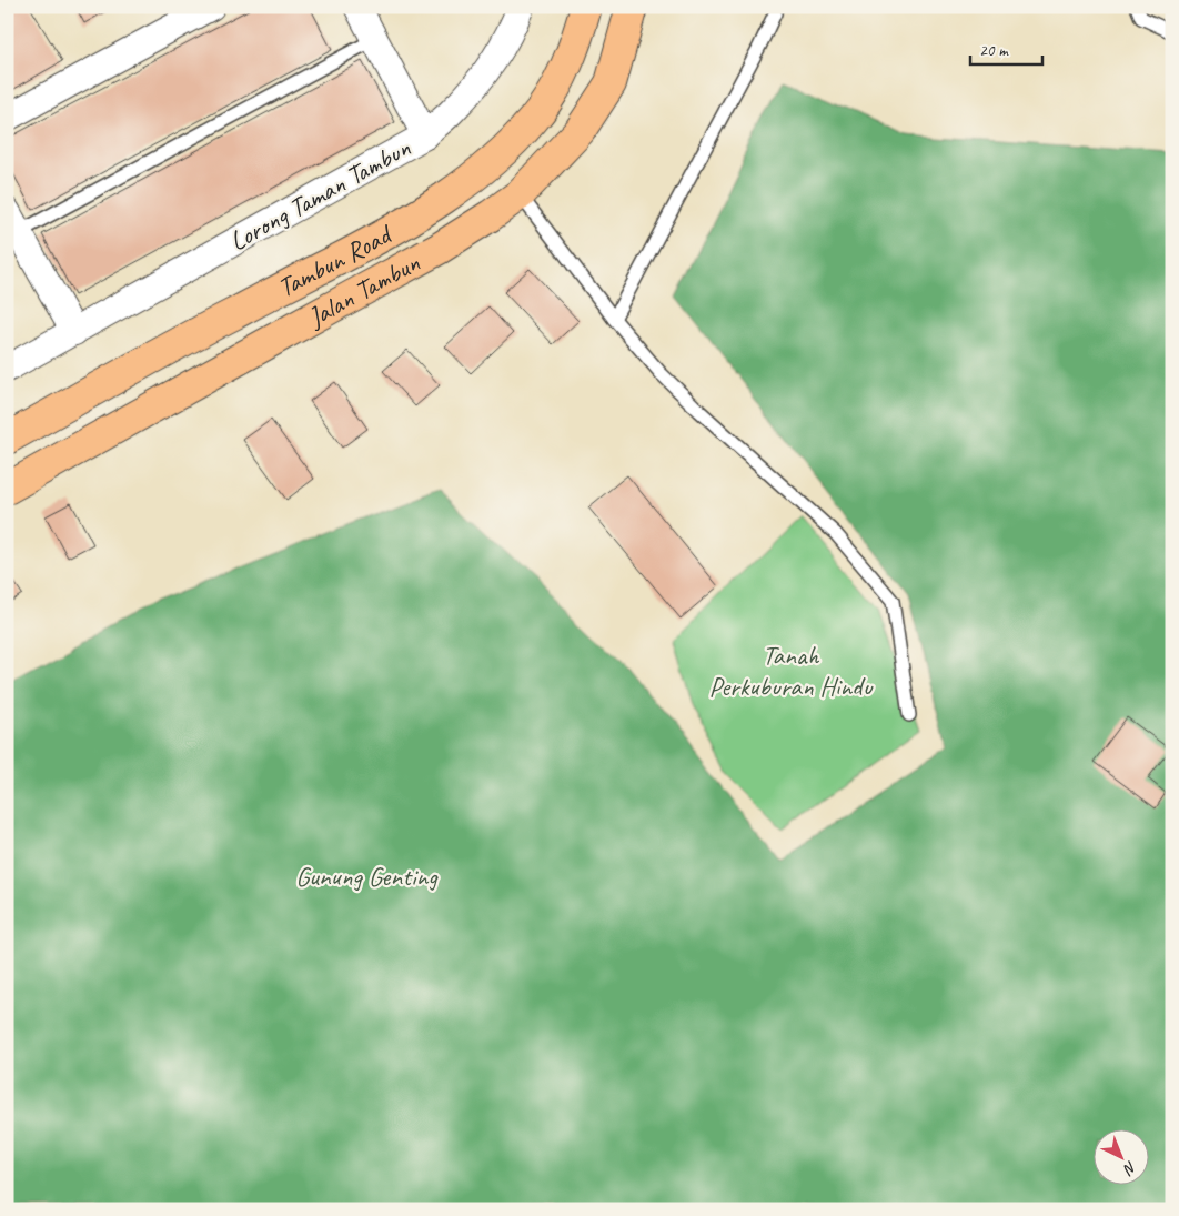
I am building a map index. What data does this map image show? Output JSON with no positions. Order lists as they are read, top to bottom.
{
  "streets": {
    "main road": ["Tambun Road", "Jalan Tambun"],
    "street": ["Lorong Taman Tambun"]
  },
  "parks": ["Tanah Perkuburan Hindu", "Gunung Genting"],
  "scale_bar": "20 m",
  "north": "bottom right"
}
